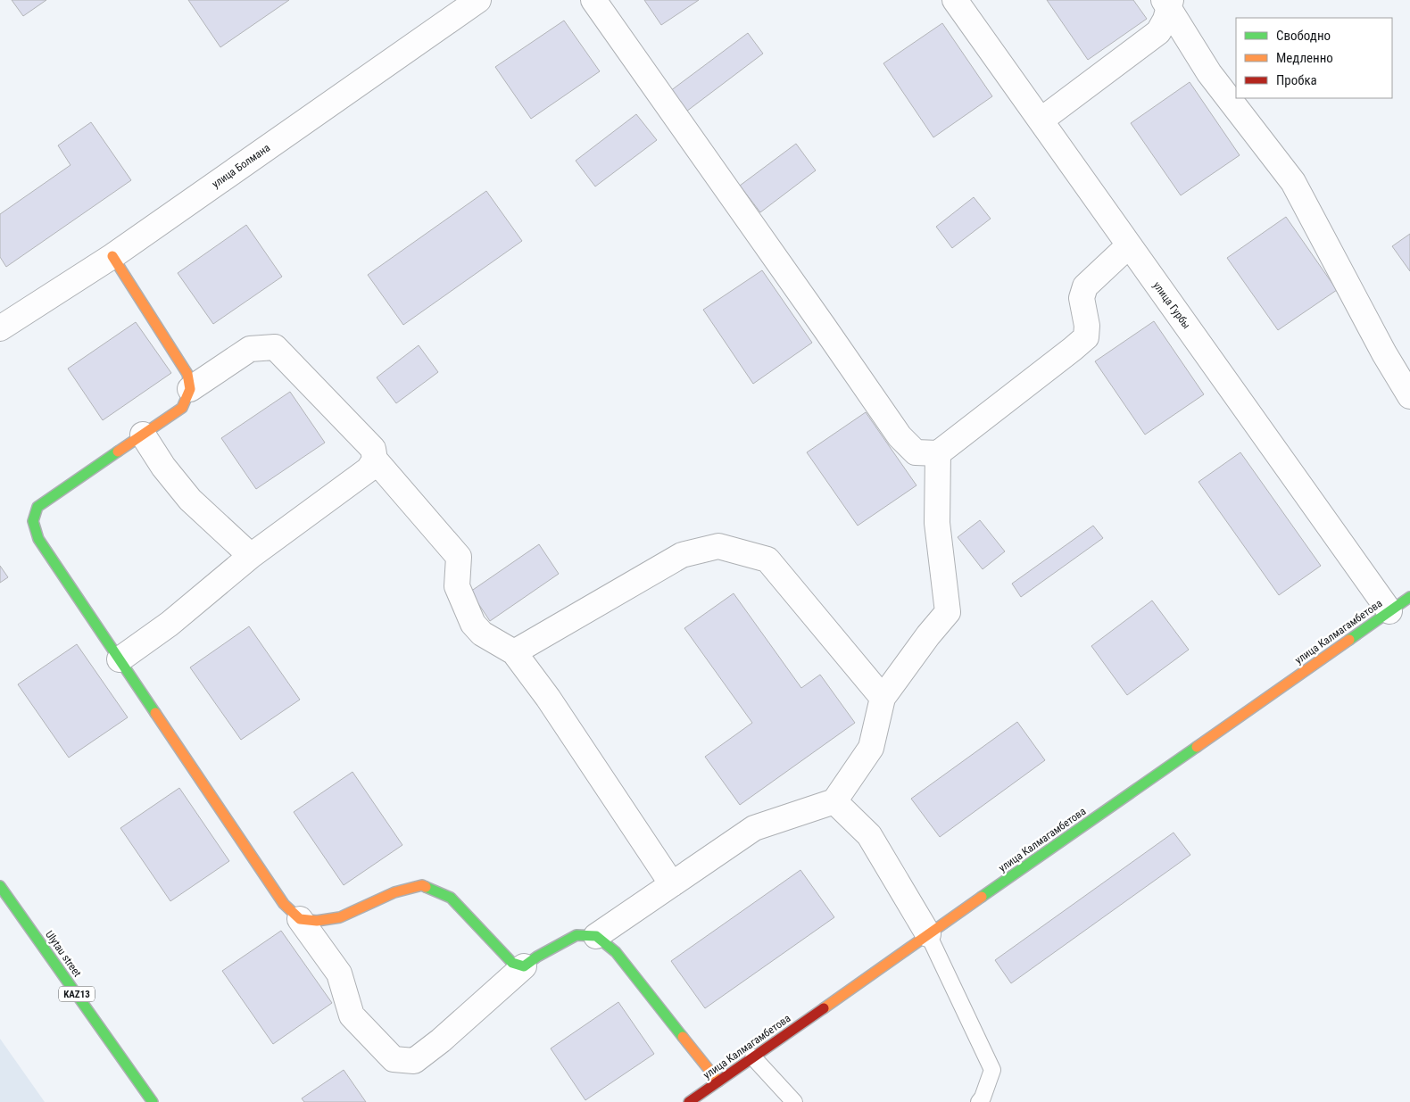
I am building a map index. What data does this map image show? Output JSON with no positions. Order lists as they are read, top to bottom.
{
  "streets": {
    "street": [
      "улица Болмана",
      "улица Гурбы",
      "улица Калмагамбетова",
      "Ulytau street",
      "KAZ13"
    ]
  },
  "crossings": [
    ["улица Гурбы", "улица Калмагамбетова"]
  ],
  "legend": ["Свободно", "Медленно", "Пробка"]
}
